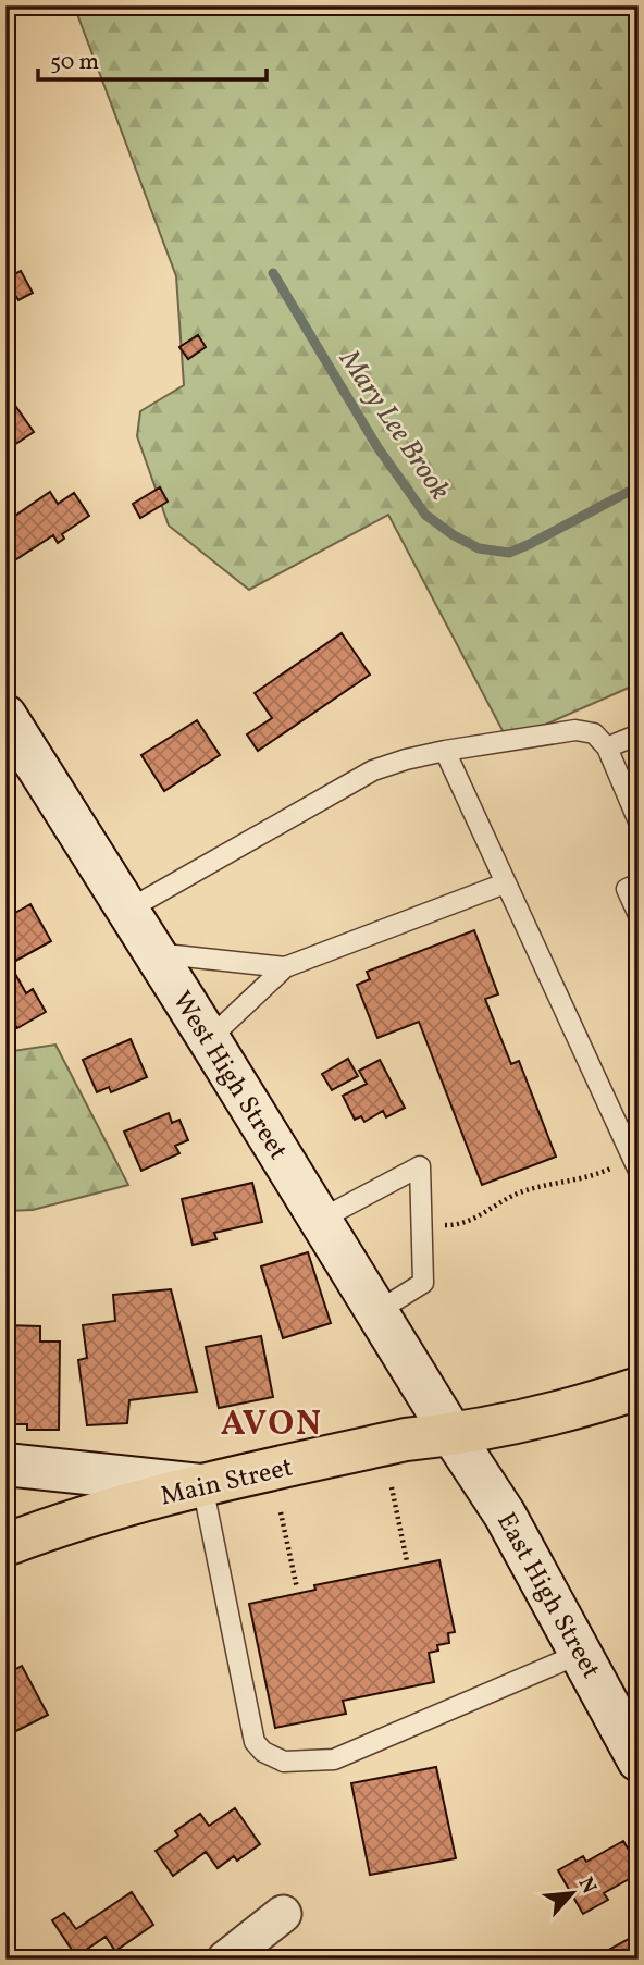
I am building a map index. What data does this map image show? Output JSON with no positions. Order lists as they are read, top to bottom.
{
  "streets": {
    "main road": ["West High Street", "Main Street", "East High Street"]
  },
  "crossings": [
    ["West High Street", "Main Street"],
    ["West High Street", "East High Street"],
    ["Main Street", "East High Street"]
  ],
  "districts": ["AVON"],
  "water": ["Mary Lee Brook"],
  "scale_bar": "50 m",
  "north": "top right"
}
